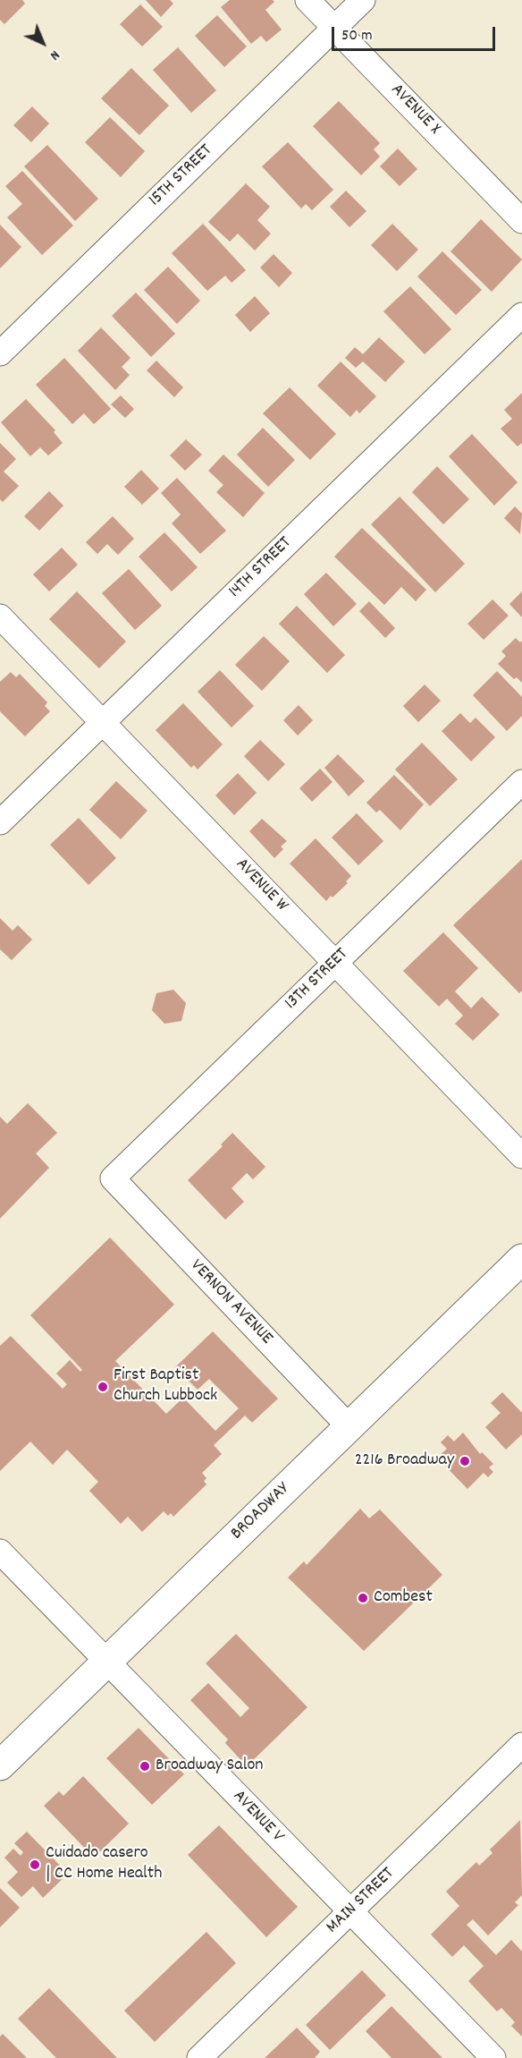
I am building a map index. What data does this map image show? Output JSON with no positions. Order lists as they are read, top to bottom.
{
  "streets": {
    "main road": ["BROADWAY"],
    "street": [
      "AVENUE X",
      "15TH STREET",
      "14TH STREET",
      "AVENUE W",
      "13TH STREET",
      "VERNON AVENUE",
      "AVENUE V",
      "MAIN STREET"
    ]
  },
  "crossings": [
    ["AVENUE X", "15TH STREET"],
    ["14TH STREET", "AVENUE W"],
    ["AVENUE W", "13TH STREET"],
    ["13TH STREET", "VERNON AVENUE"],
    ["VERNON AVENUE", "BROADWAY"],
    ["BROADWAY", "AVENUE V"],
    ["AVENUE V", "MAIN STREET"]
  ],
  "places": [
    "First Baptist Church Lubbock",
    "2216 Broadway",
    "Combest",
    "Broadway Salon",
    "Cuidado casero | CC Home Health"
  ],
  "scale_bar": "50 m",
  "north": "bottom right"
}
